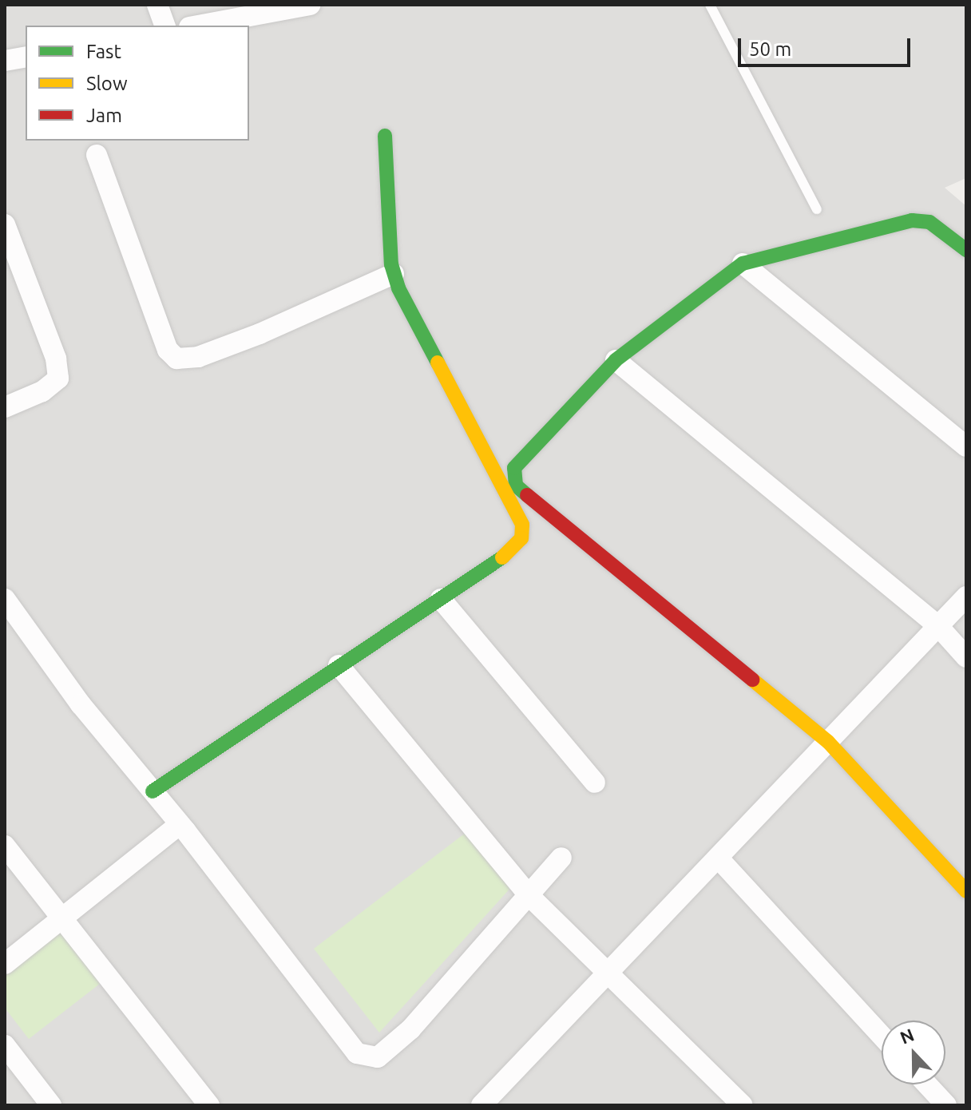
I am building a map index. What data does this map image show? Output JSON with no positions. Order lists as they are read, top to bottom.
{
  "legend": ["Fast", "Slow", "Jam"],
  "scale_bar": "50 m",
  "north": "top"
}
